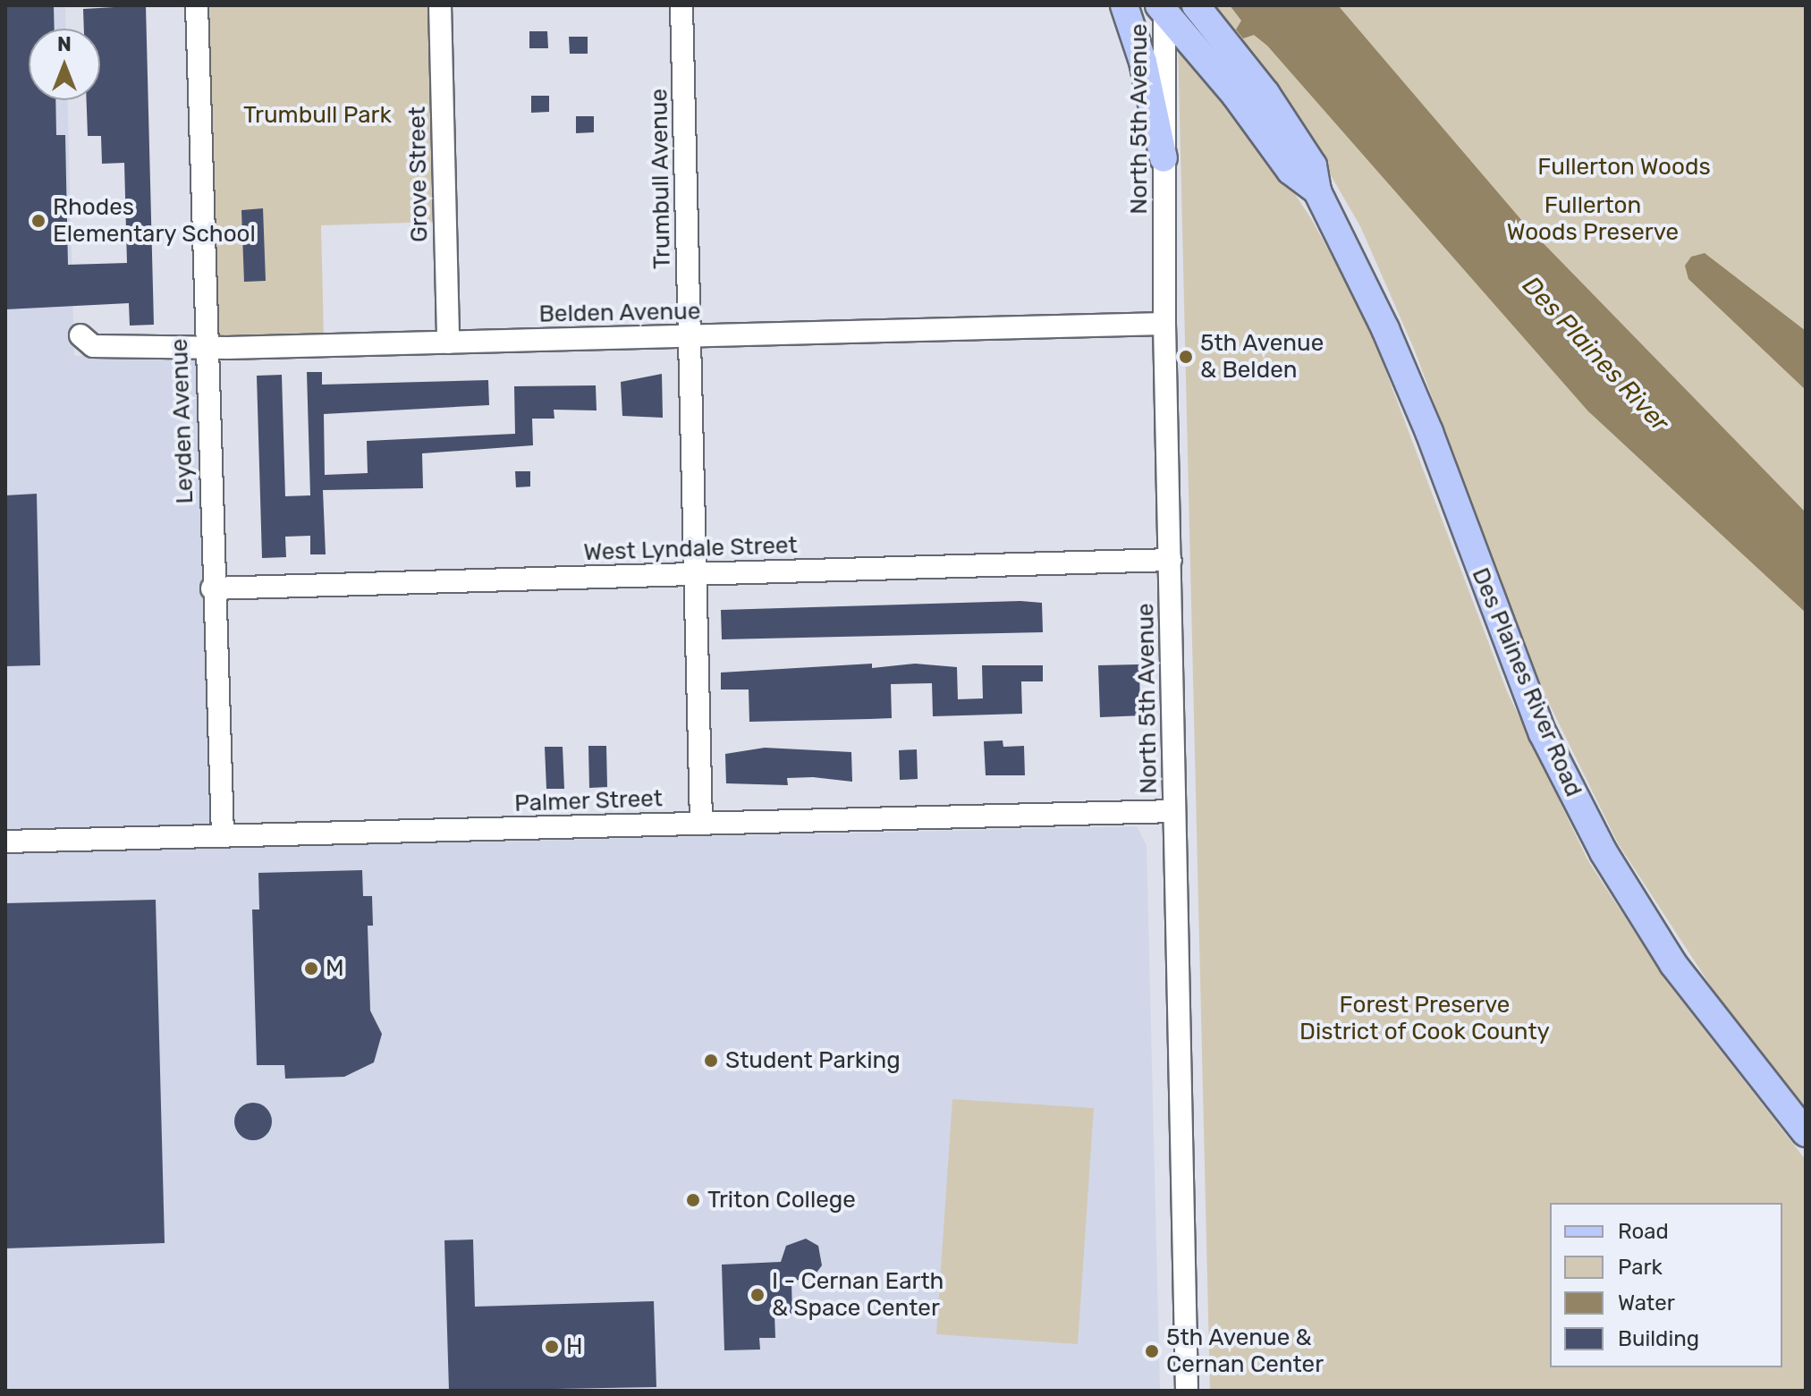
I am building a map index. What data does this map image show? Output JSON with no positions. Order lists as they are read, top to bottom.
{
  "streets": {
    "main road": ["Des Plaines River Road"],
    "street": [
      "North 5th Avenue",
      "Grove Street",
      "Trumbull Avenue",
      "Belden Avenue",
      "Leyden Avenue",
      "West Lyndale Street",
      "Palmer Street"
    ]
  },
  "crossings": [
    ["North 5th Avenue", "Belden Avenue"],
    ["North 5th Avenue", "West Lyndale Street"],
    ["North 5th Avenue", "Des Plaines River Road"],
    ["North 5th Avenue", "Palmer Street"],
    ["Grove Street", "Belden Avenue"],
    ["Trumbull Avenue", "Belden Avenue"],
    ["Trumbull Avenue", "West Lyndale Street"],
    ["Trumbull Avenue", "Palmer Street"],
    ["Belden Avenue", "Leyden Avenue"],
    ["Leyden Avenue", "West Lyndale Street"],
    ["Leyden Avenue", "Palmer Street"]
  ],
  "water": ["Des Plaines River"],
  "parks": [
    "Trumbull Park",
    "Fullerton Woods",
    "Fullerton Woods Preserve",
    "Forest Preserve District of Cook County"
  ],
  "places": [
    "Rhodes Elementary School",
    "5th Avenue & Belden",
    "M",
    "Student Parking",
    "Triton College",
    "I - Cernan Earth & Space Center",
    "H",
    "5th Avenue & Cernan Center"
  ],
  "legend": [
    "Road",
    "Park",
    "Water",
    "Building"
  ],
  "north": "top"
}
